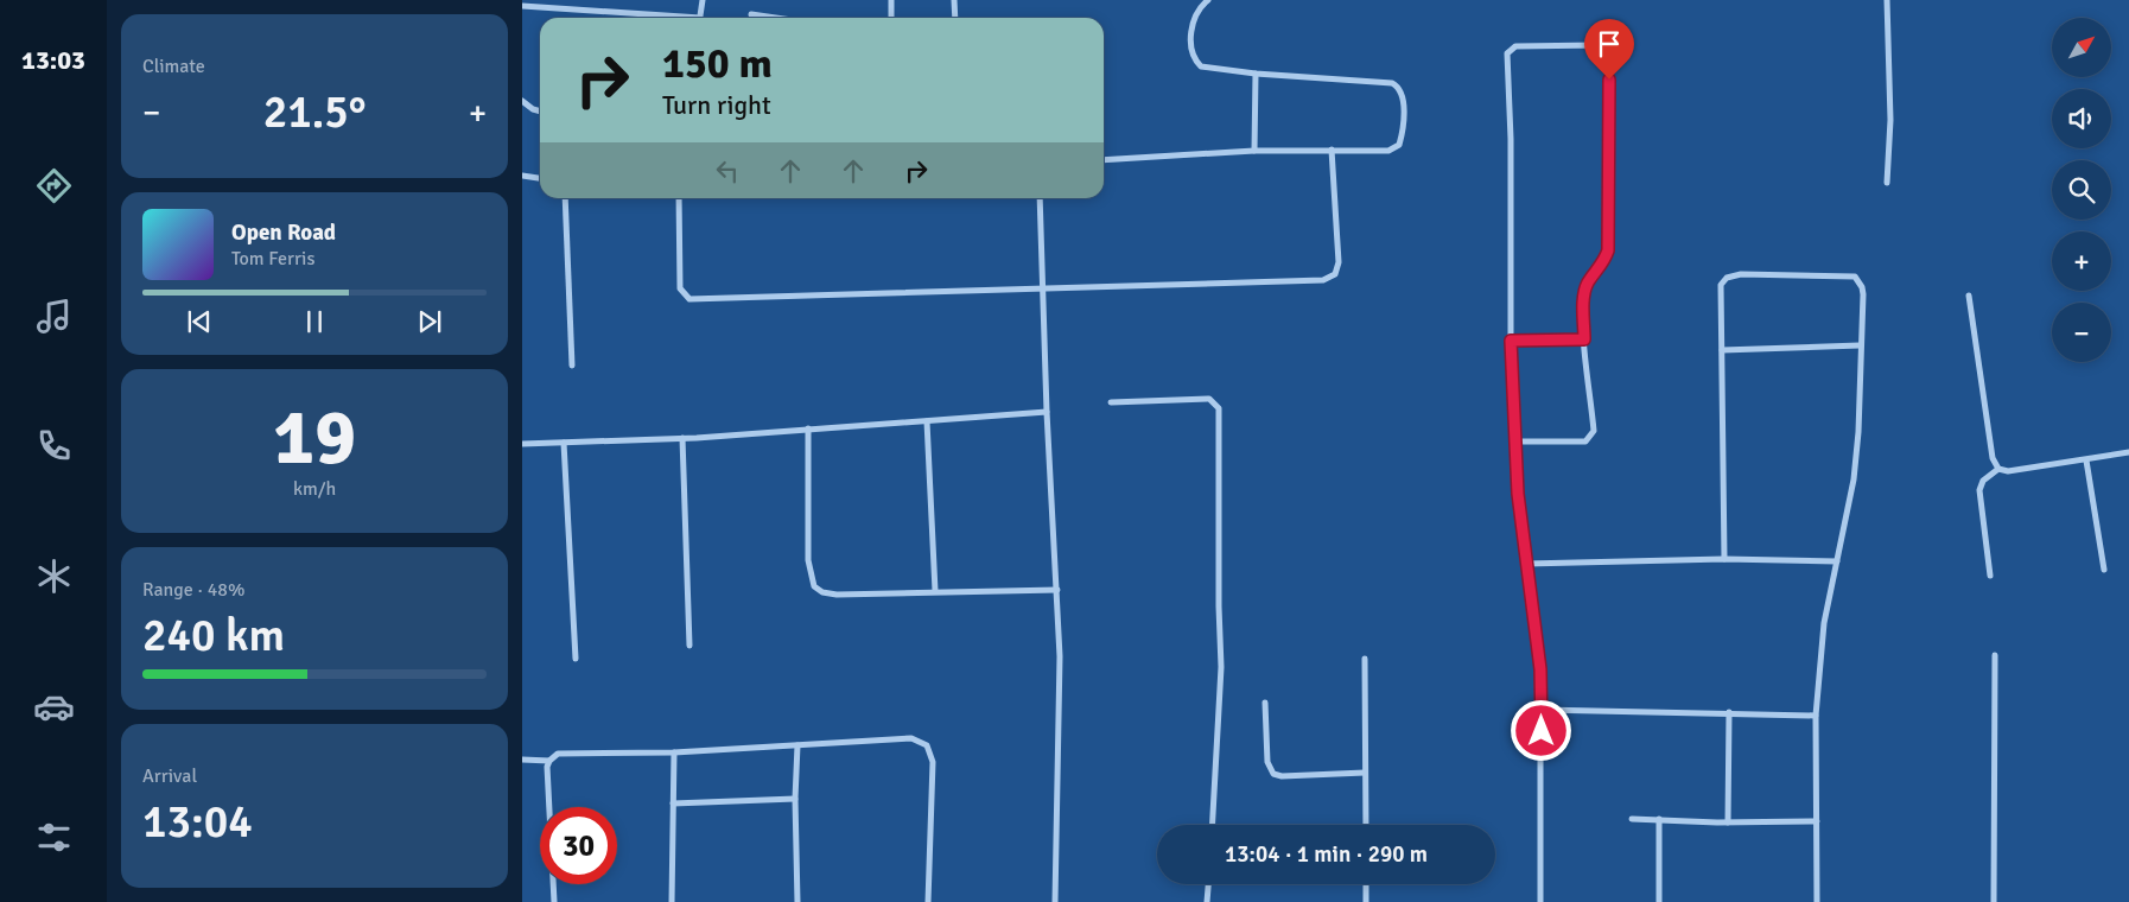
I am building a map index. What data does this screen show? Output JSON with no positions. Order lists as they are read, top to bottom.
{
  "north": "top right",
  "page": {
    "tabs": "13:03",
    "tile": [
      "Climate",
      ["19", "km/h"],
      ["Range · 48%", "240 km"],
      ["Arrival", "13:04"]
    ],
    "map_buttons": ["+", "−"],
    "turn": ["150 m", "Turn right"],
    "heat": ["−", "21.5°", "+"],
    "song": ["Open Road", "Tom Ferris"],
    "limit": "30",
    "trip": "13:04 · 1 min · 290 m"
  }
}
